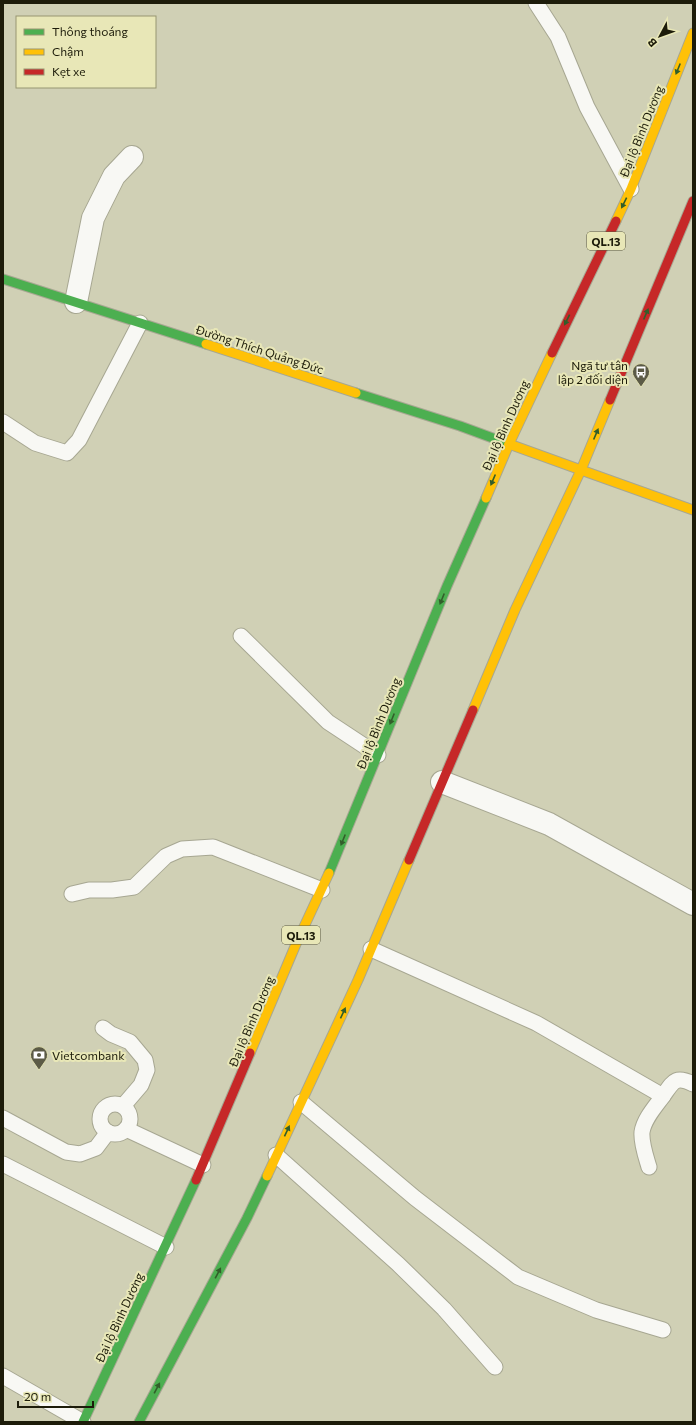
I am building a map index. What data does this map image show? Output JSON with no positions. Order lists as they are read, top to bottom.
{
  "streets": {
    "main road": ["Đại lộ Bình Dương", "QL.13", "Đường Thích Quảng Đức"]
  },
  "crossings": [
    ["Đại lộ Bình Dương", "Đường Thích Quảng Đức"]
  ],
  "places": {
    "bus stop": ["Ngã tư tân lập 2 đối diện"],
    "bank": ["Vietcombank"]
  },
  "legend": ["Thông thoáng", "Chậm", "Kẹt xe"],
  "scale_bar": "20 m",
  "north": "bottom left"
}
